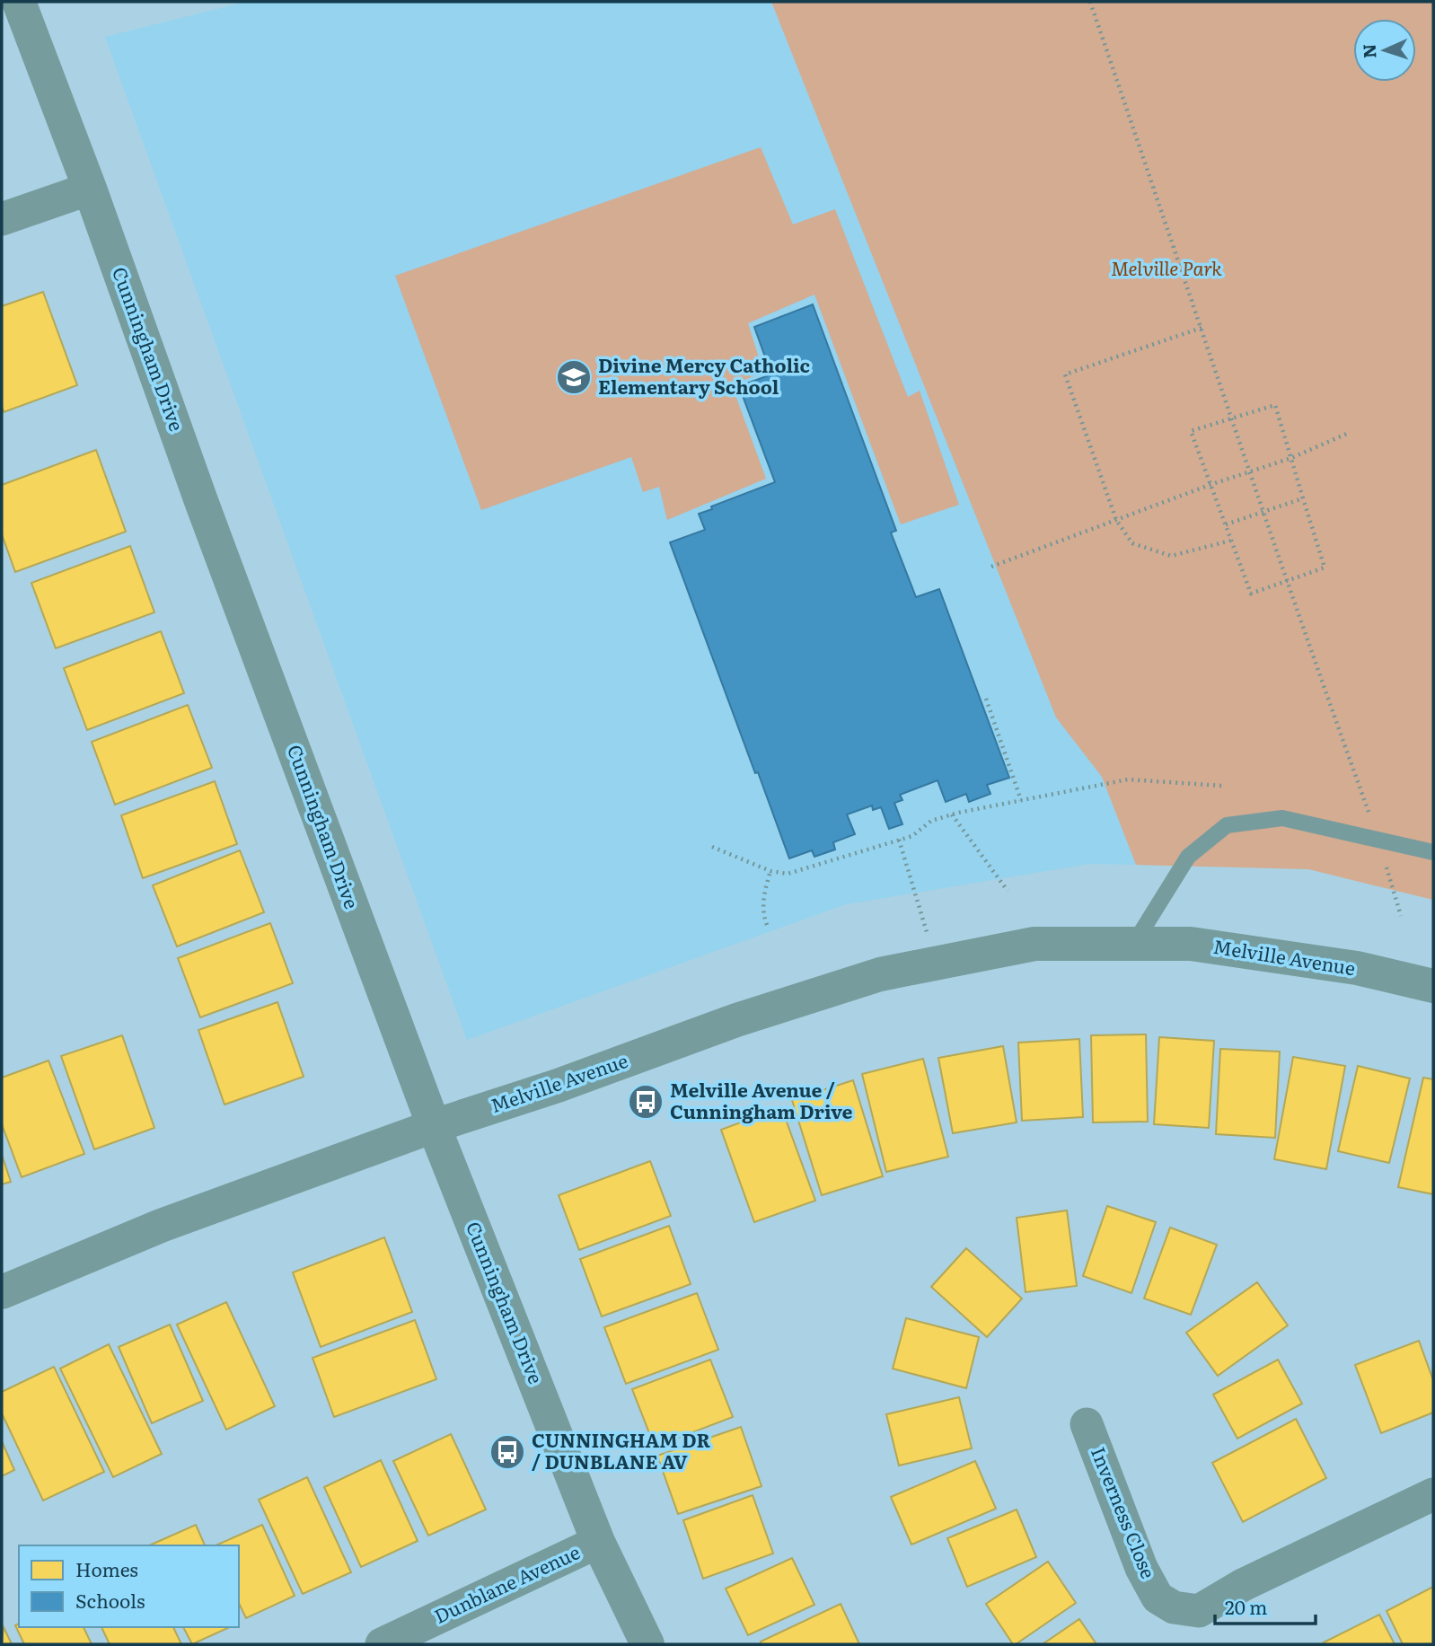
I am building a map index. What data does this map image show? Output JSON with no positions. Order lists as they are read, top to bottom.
{
  "streets": {
    "street": [
      "Cunningham Drive",
      "Melville Avenue",
      "Inverness Close",
      "Dunblane Avenue"
    ]
  },
  "crossings": [
    ["Cunningham Drive", "Melville Avenue"],
    ["Cunningham Drive", "Dunblane Avenue"]
  ],
  "parks": ["Melville Park"],
  "places": {
    "school or university": ["Divine Mercy Catholic Elementary School"],
    "bus stop": ["Melville Avenue / Cunningham Drive", "CUNNINGHAM DR / DUNBLANE AV"]
  },
  "legend": ["Homes", "Schools"],
  "scale_bar": "20 m",
  "north": "left"
}
